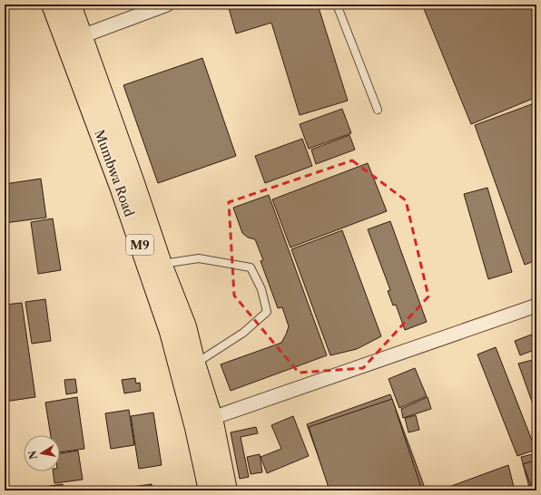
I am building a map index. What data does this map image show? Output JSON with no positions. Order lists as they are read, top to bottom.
{
  "streets": {
    "main road": ["Mumbwa Road", "M9"]
  },
  "north": "left"
}
